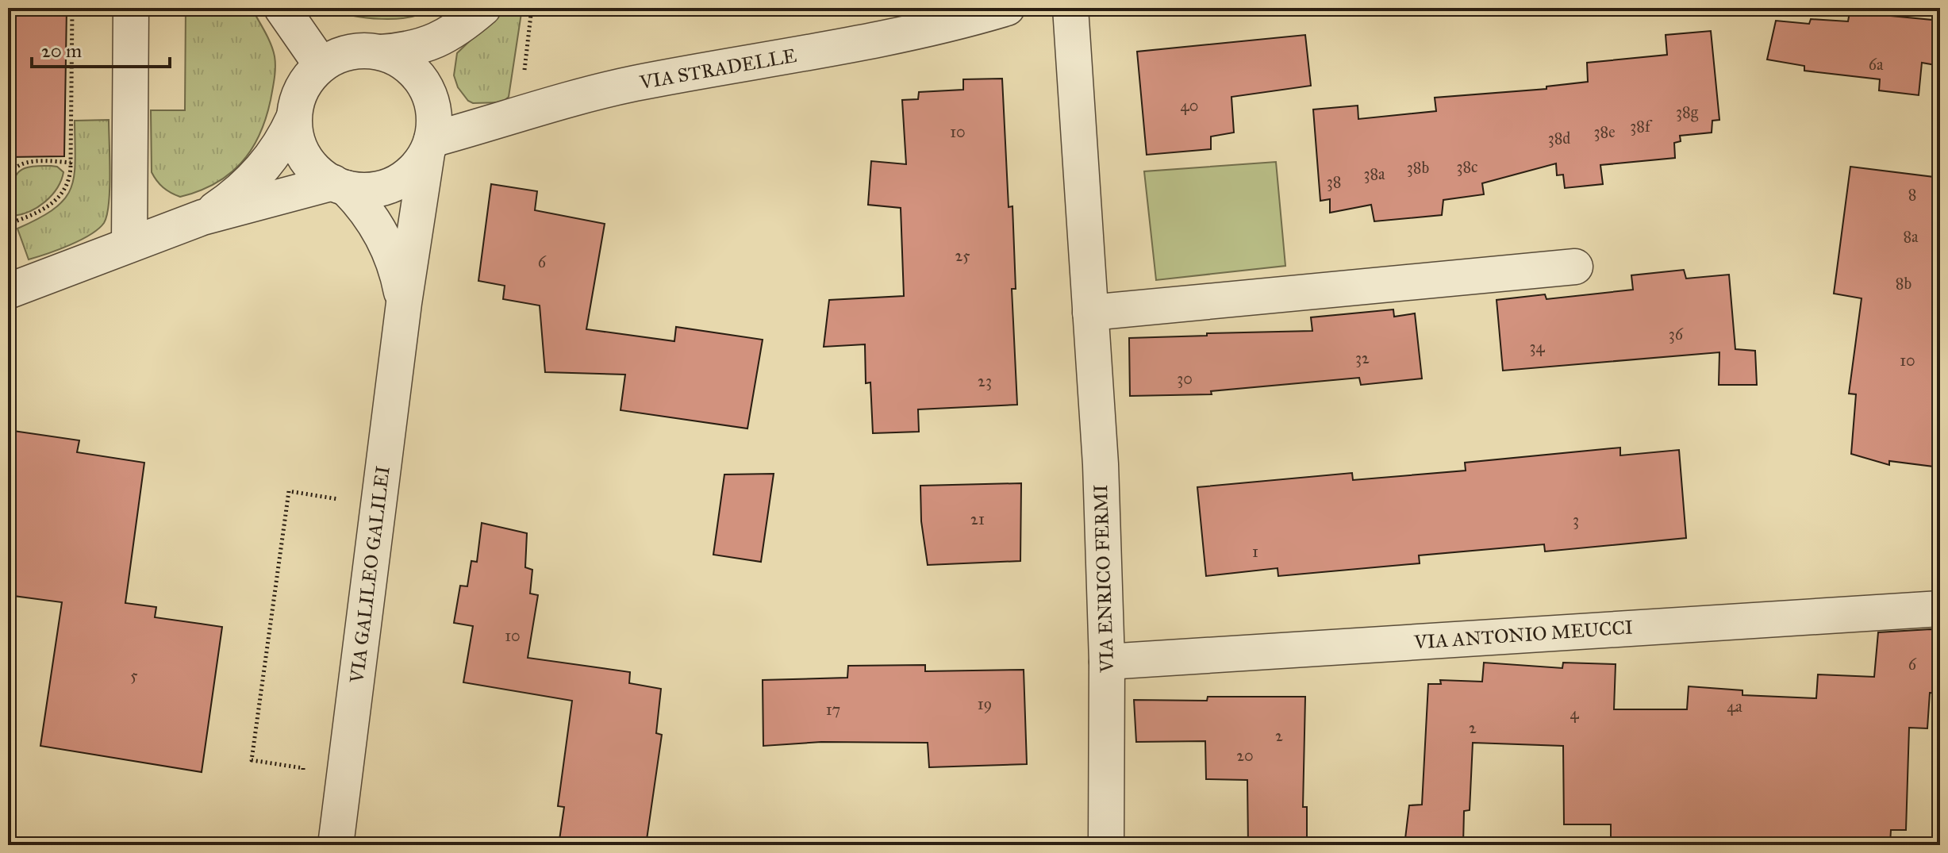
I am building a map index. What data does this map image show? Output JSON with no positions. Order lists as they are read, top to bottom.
{
  "streets": {
    "street": [
      "VIA STRADELLE",
      "VIA GALILEO GALILEI",
      "VIA ENRICO FERMI",
      "VIA ANTONIO MEUCCI"
    ]
  },
  "crossings": [
    ["VIA STRADELLE", "VIA GALILEO GALILEI"],
    ["VIA ENRICO FERMI", "VIA ANTONIO MEUCCI"]
  ],
  "house_numbers": [
    "6a",
    "40",
    "38g",
    "38f",
    "10",
    "38e",
    "38d",
    "38c",
    "38b",
    "38a",
    "38",
    "8",
    "8a",
    "25",
    "6",
    "8b",
    "36",
    "34",
    "32",
    "10",
    "30",
    "23",
    "21",
    "3",
    "1",
    "10",
    "6",
    "5",
    "19",
    "4a",
    "17",
    "4",
    "2",
    "2",
    "20"
  ],
  "scale_bar": "20 m"
}
